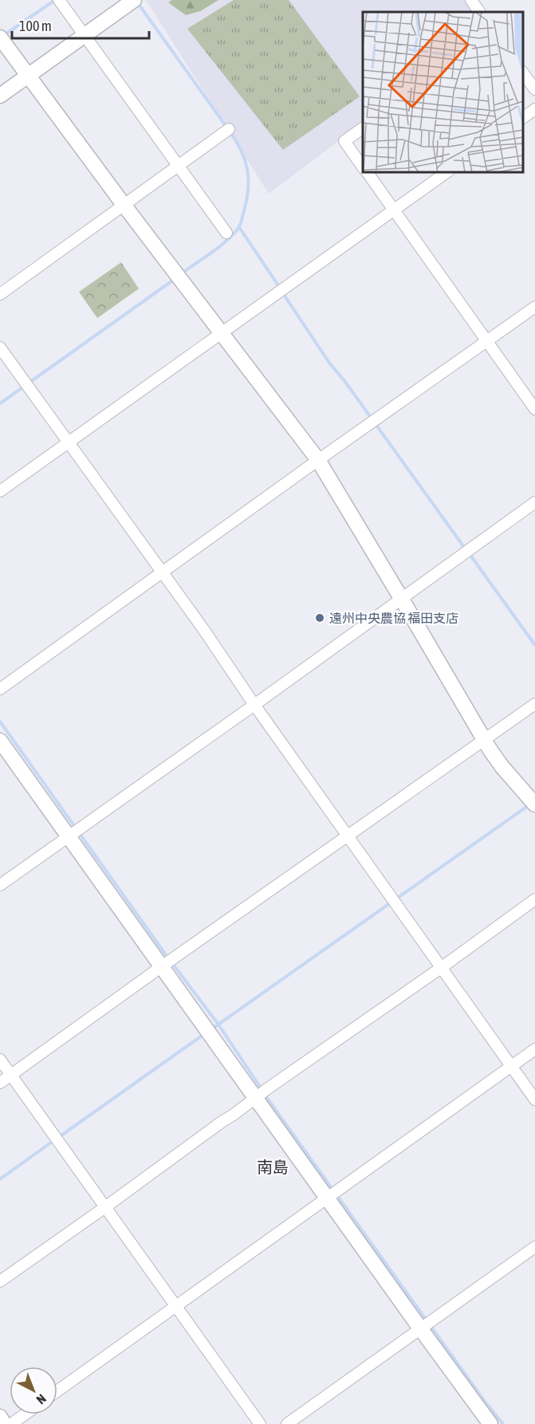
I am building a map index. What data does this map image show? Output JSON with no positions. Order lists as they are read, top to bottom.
{
  "districts": ["南島"],
  "places": ["遠州中央農協 福田支店"],
  "scale_bar": "100 m",
  "north": "bottom right"
}
